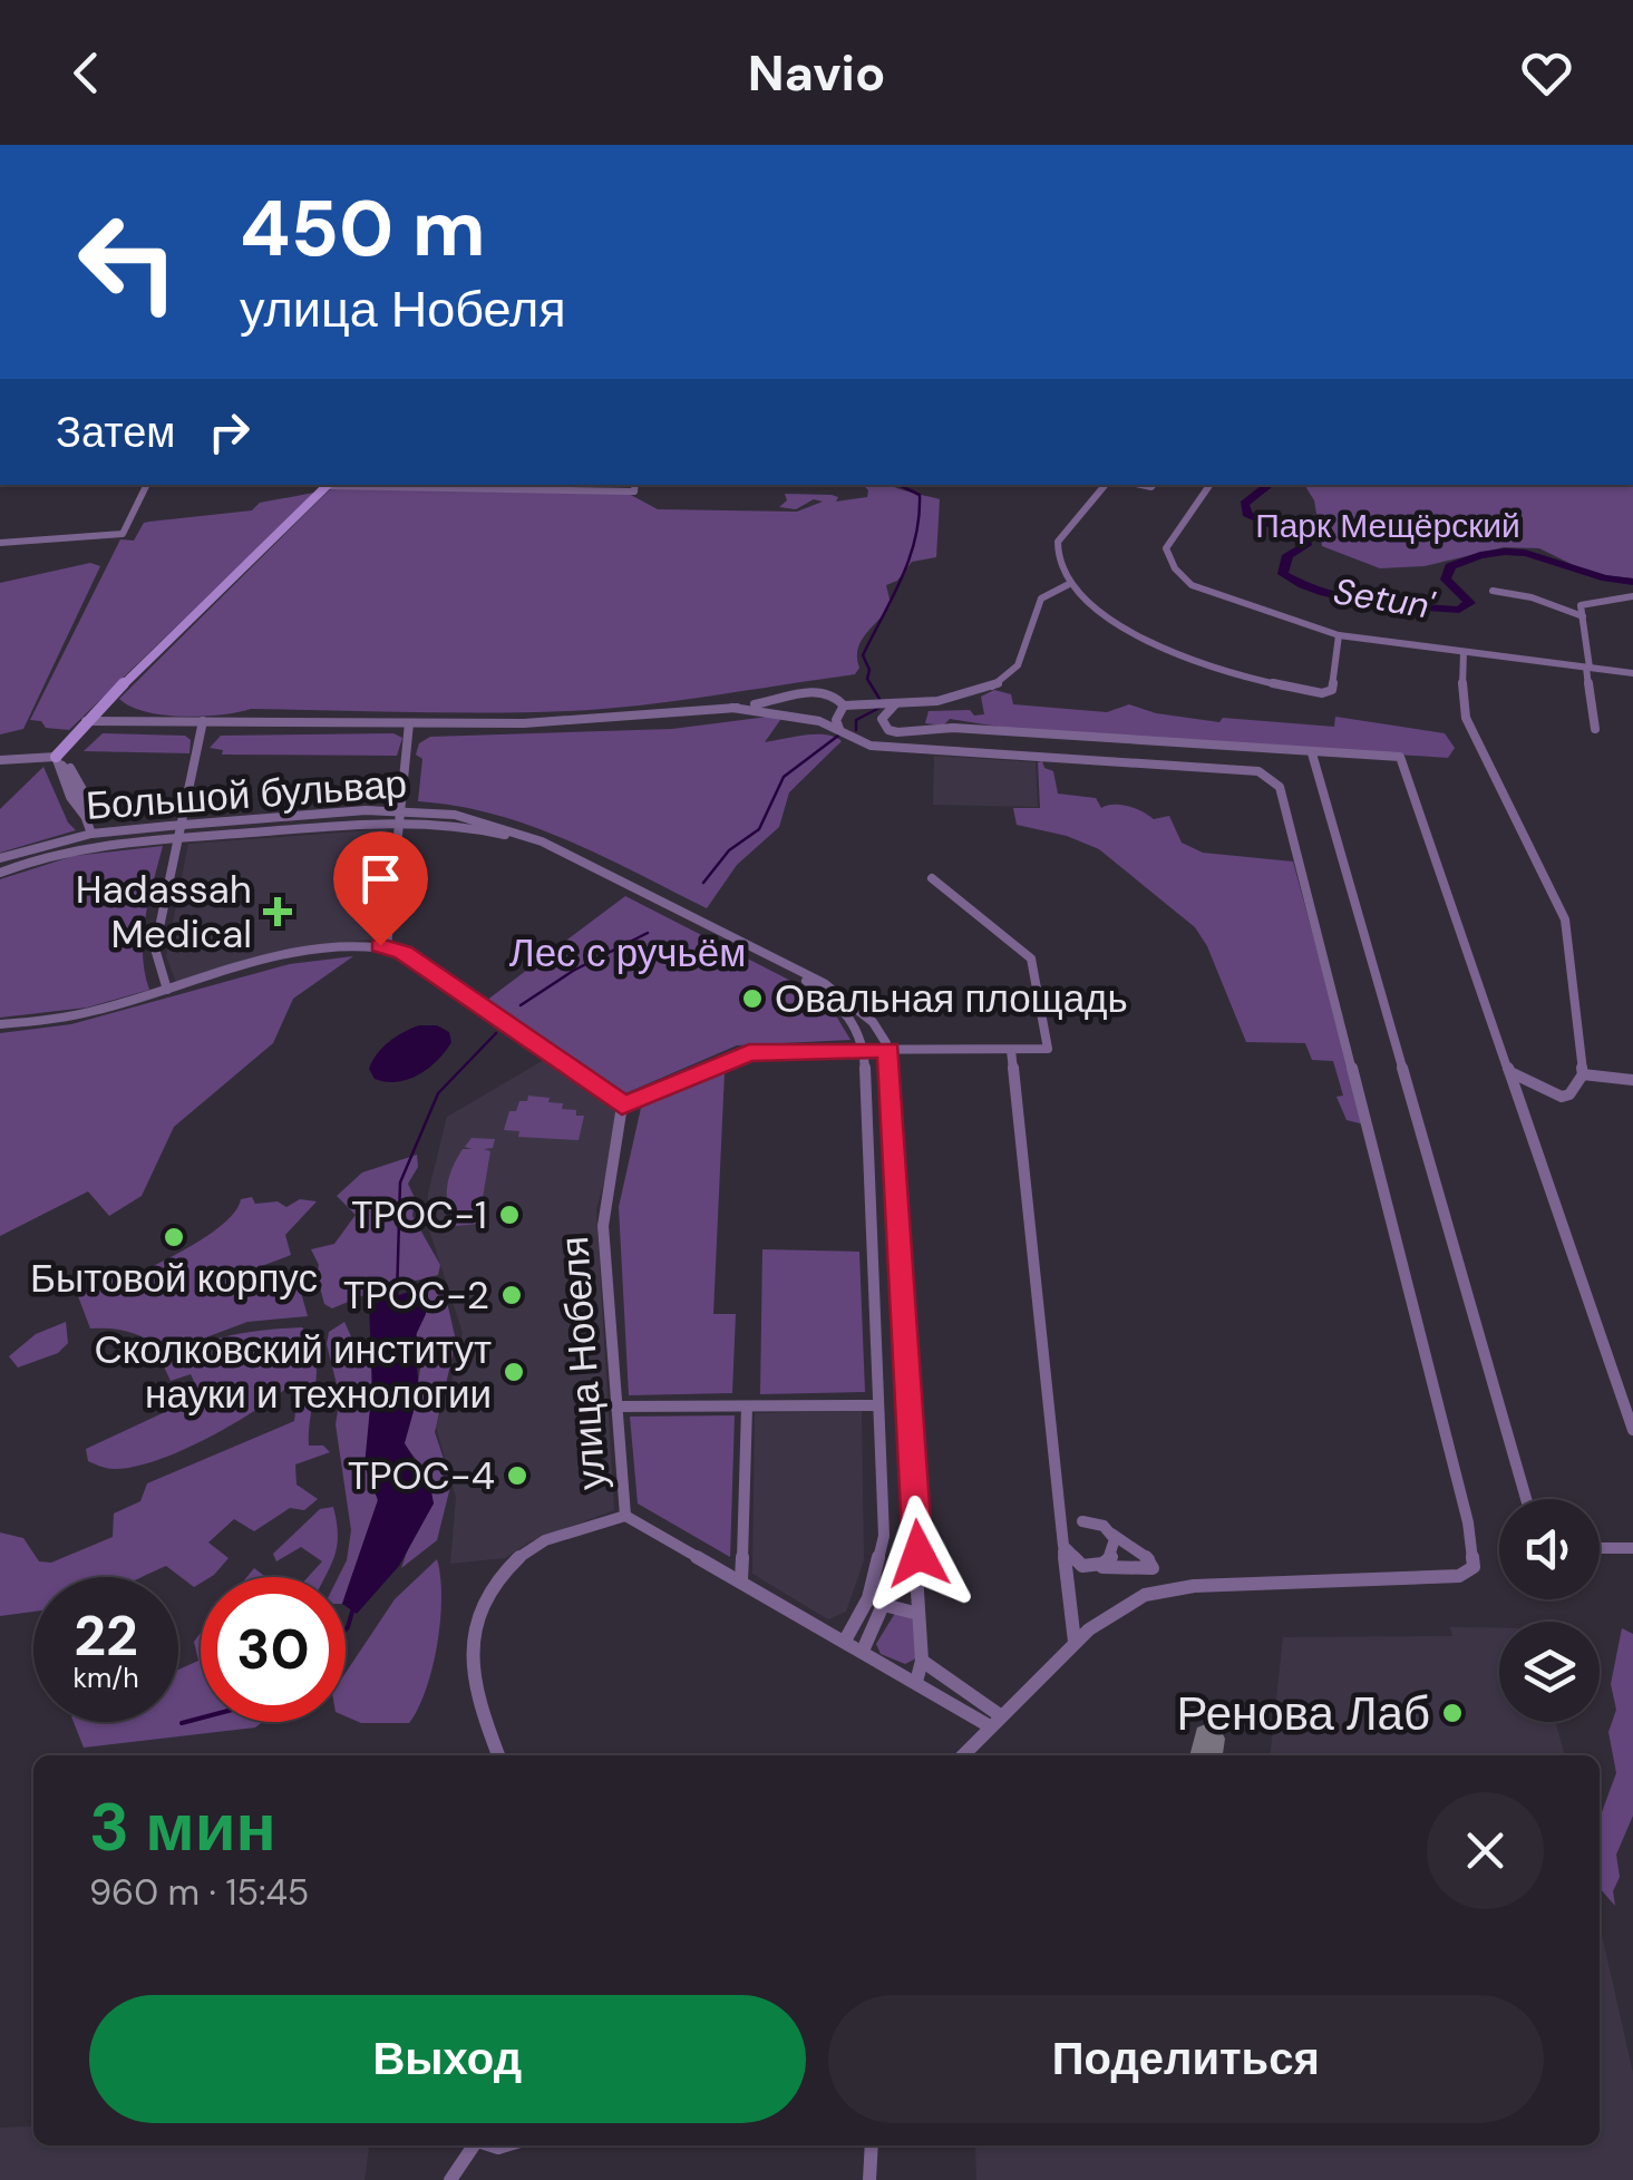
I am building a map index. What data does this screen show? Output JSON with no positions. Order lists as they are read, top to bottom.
{
  "streets": {
    "street": ["Большой бульвар", "улица Нобеля"]
  },
  "crossings": [
    ["Большой бульвар", "улица Нобеля"]
  ],
  "water": ["Setun'"],
  "parks": ["Парк Мещёрский", "Лес с ручьём"],
  "places": {
    "health": ["Hadassah Medical"],
    "other": [
      "Овальная площадь",
      "TPOC-1",
      "Бытовой корпус",
      "TPOC-2",
      "Сколковский институт науки и технологии",
      "TPOC-4",
      "Ренова Лаб"
    ]
  },
  "page": {
    "header": "Navio",
    "turn": ["450 m", "улица Нобеля"],
    "then": "Затем",
    "speed": "22 km/h",
    "limit": "30",
    "heading": ["3 мин", "960 m · 15:45"],
    "buttons": ["Выход", "Поделиться"]
  }
}
